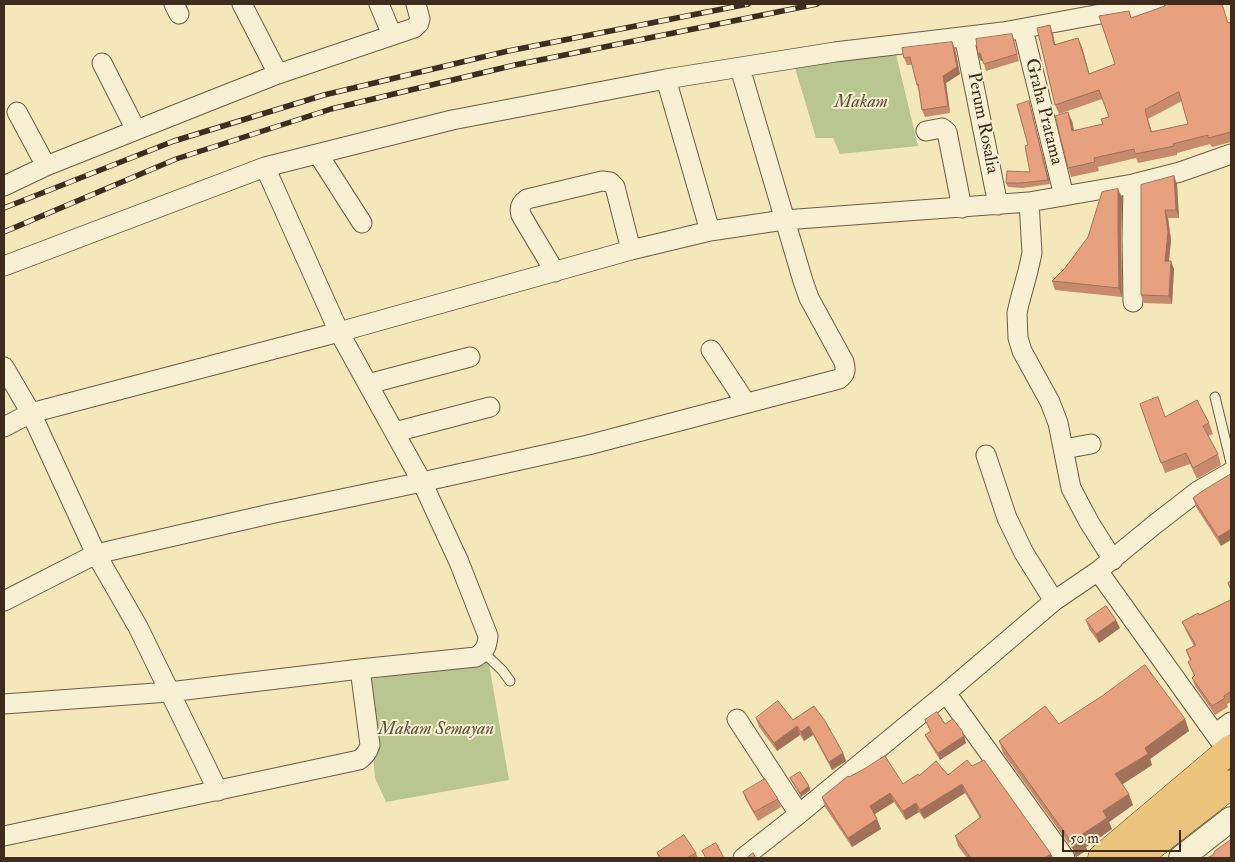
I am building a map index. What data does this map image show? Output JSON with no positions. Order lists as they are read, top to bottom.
{
  "streets": {
    "street": ["Graha Pratama", "Perum Rosalia"]
  },
  "parks": ["Makam", "Makam Semayan"],
  "scale_bar": "50 m"
}
